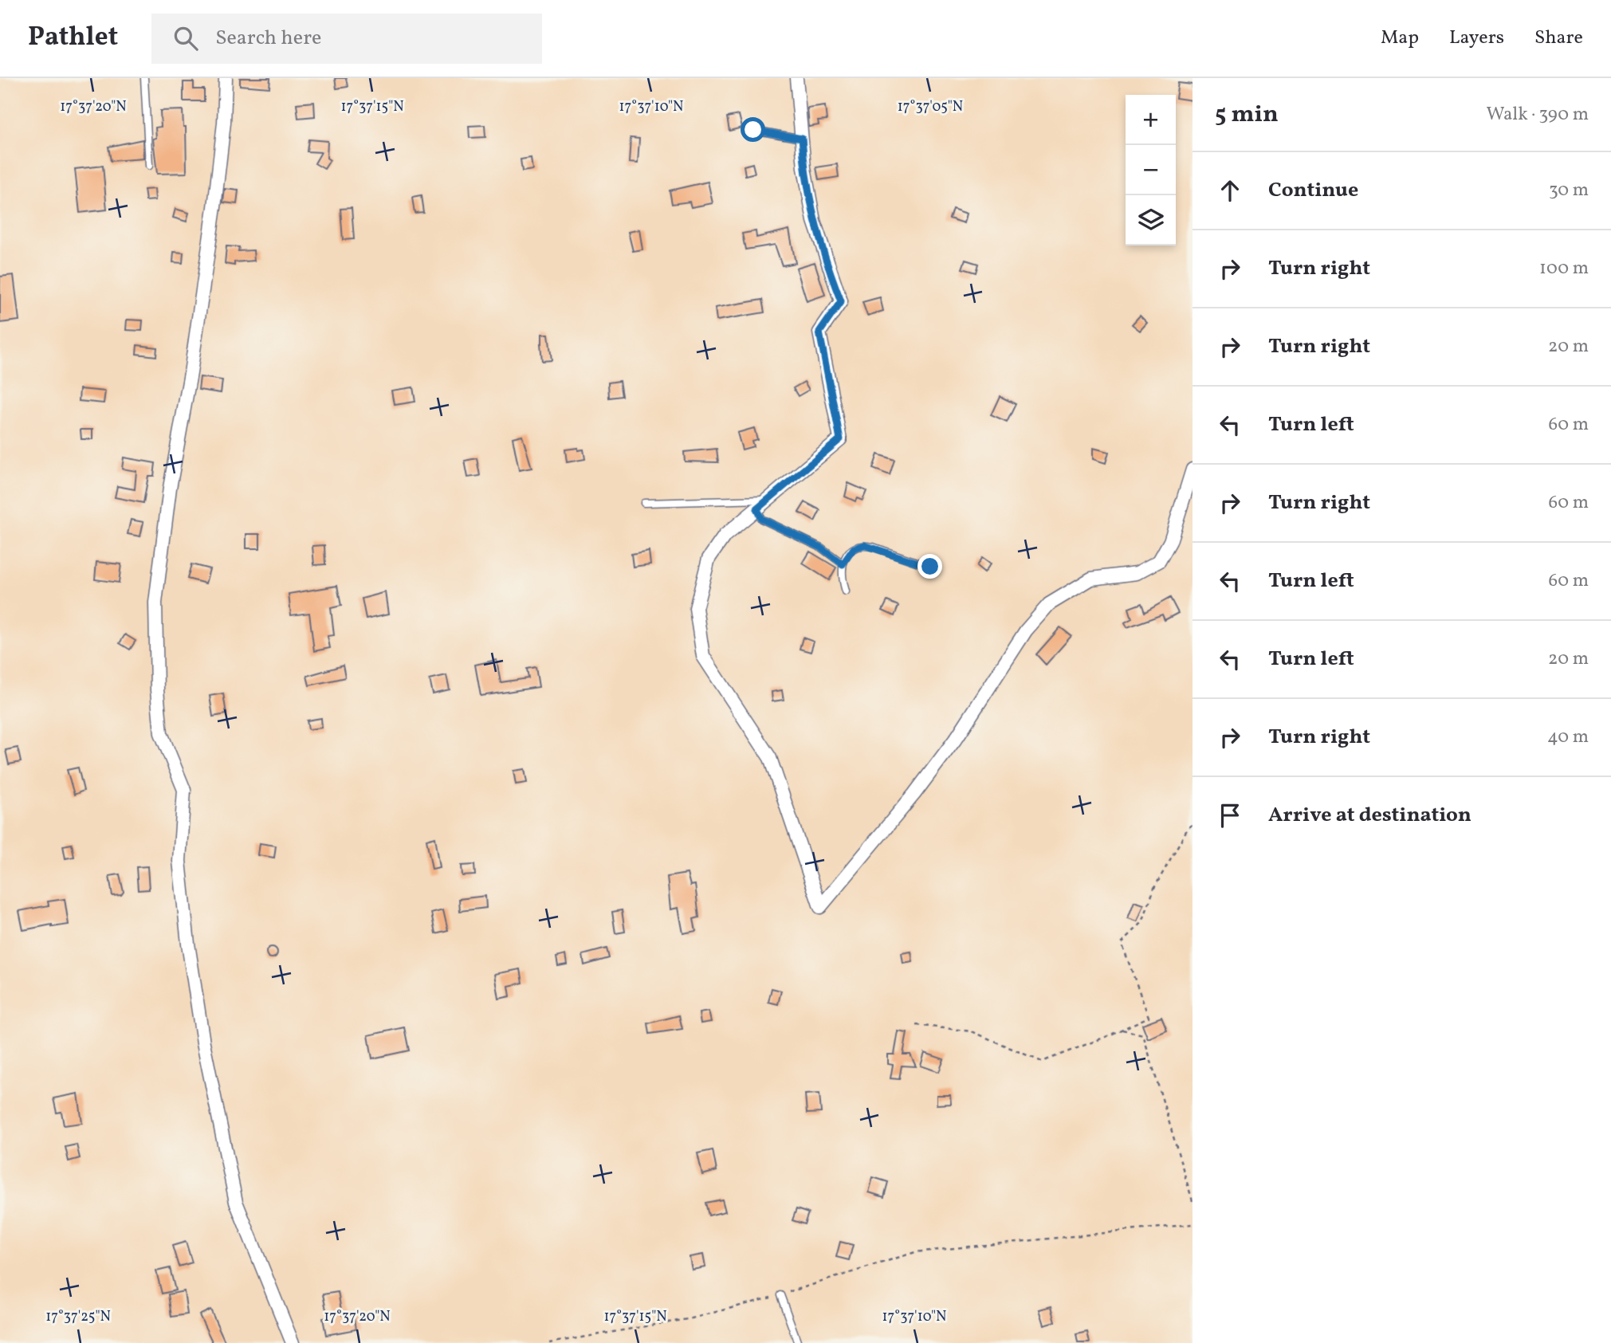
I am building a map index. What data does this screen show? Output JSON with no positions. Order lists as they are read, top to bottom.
{
  "page": {
    "header": "Pathlet",
    "search": "Search here",
    "nav": ["Map", "Layers", "Share"],
    "heading": ["5 min", "Walk · 390 m"],
    "map_buttons": ["+", "−"],
    "list": [
      ["Continue", "30 m"],
      ["Turn right", "100 m"],
      ["Turn right", "20 m"],
      ["Turn left", "60 m"],
      ["Turn right", "60 m"],
      ["Turn left", "60 m"],
      ["Turn left", "20 m"],
      ["Turn right", "40 m"],
      "Arrive at destination"
    ]
  },
  "coordinates": [
    "17°37'20\"N",
    "17°37'15\"N",
    "17°37'10\"N",
    "17°37'05\"N",
    "17°37'25\"N"
  ]
}
